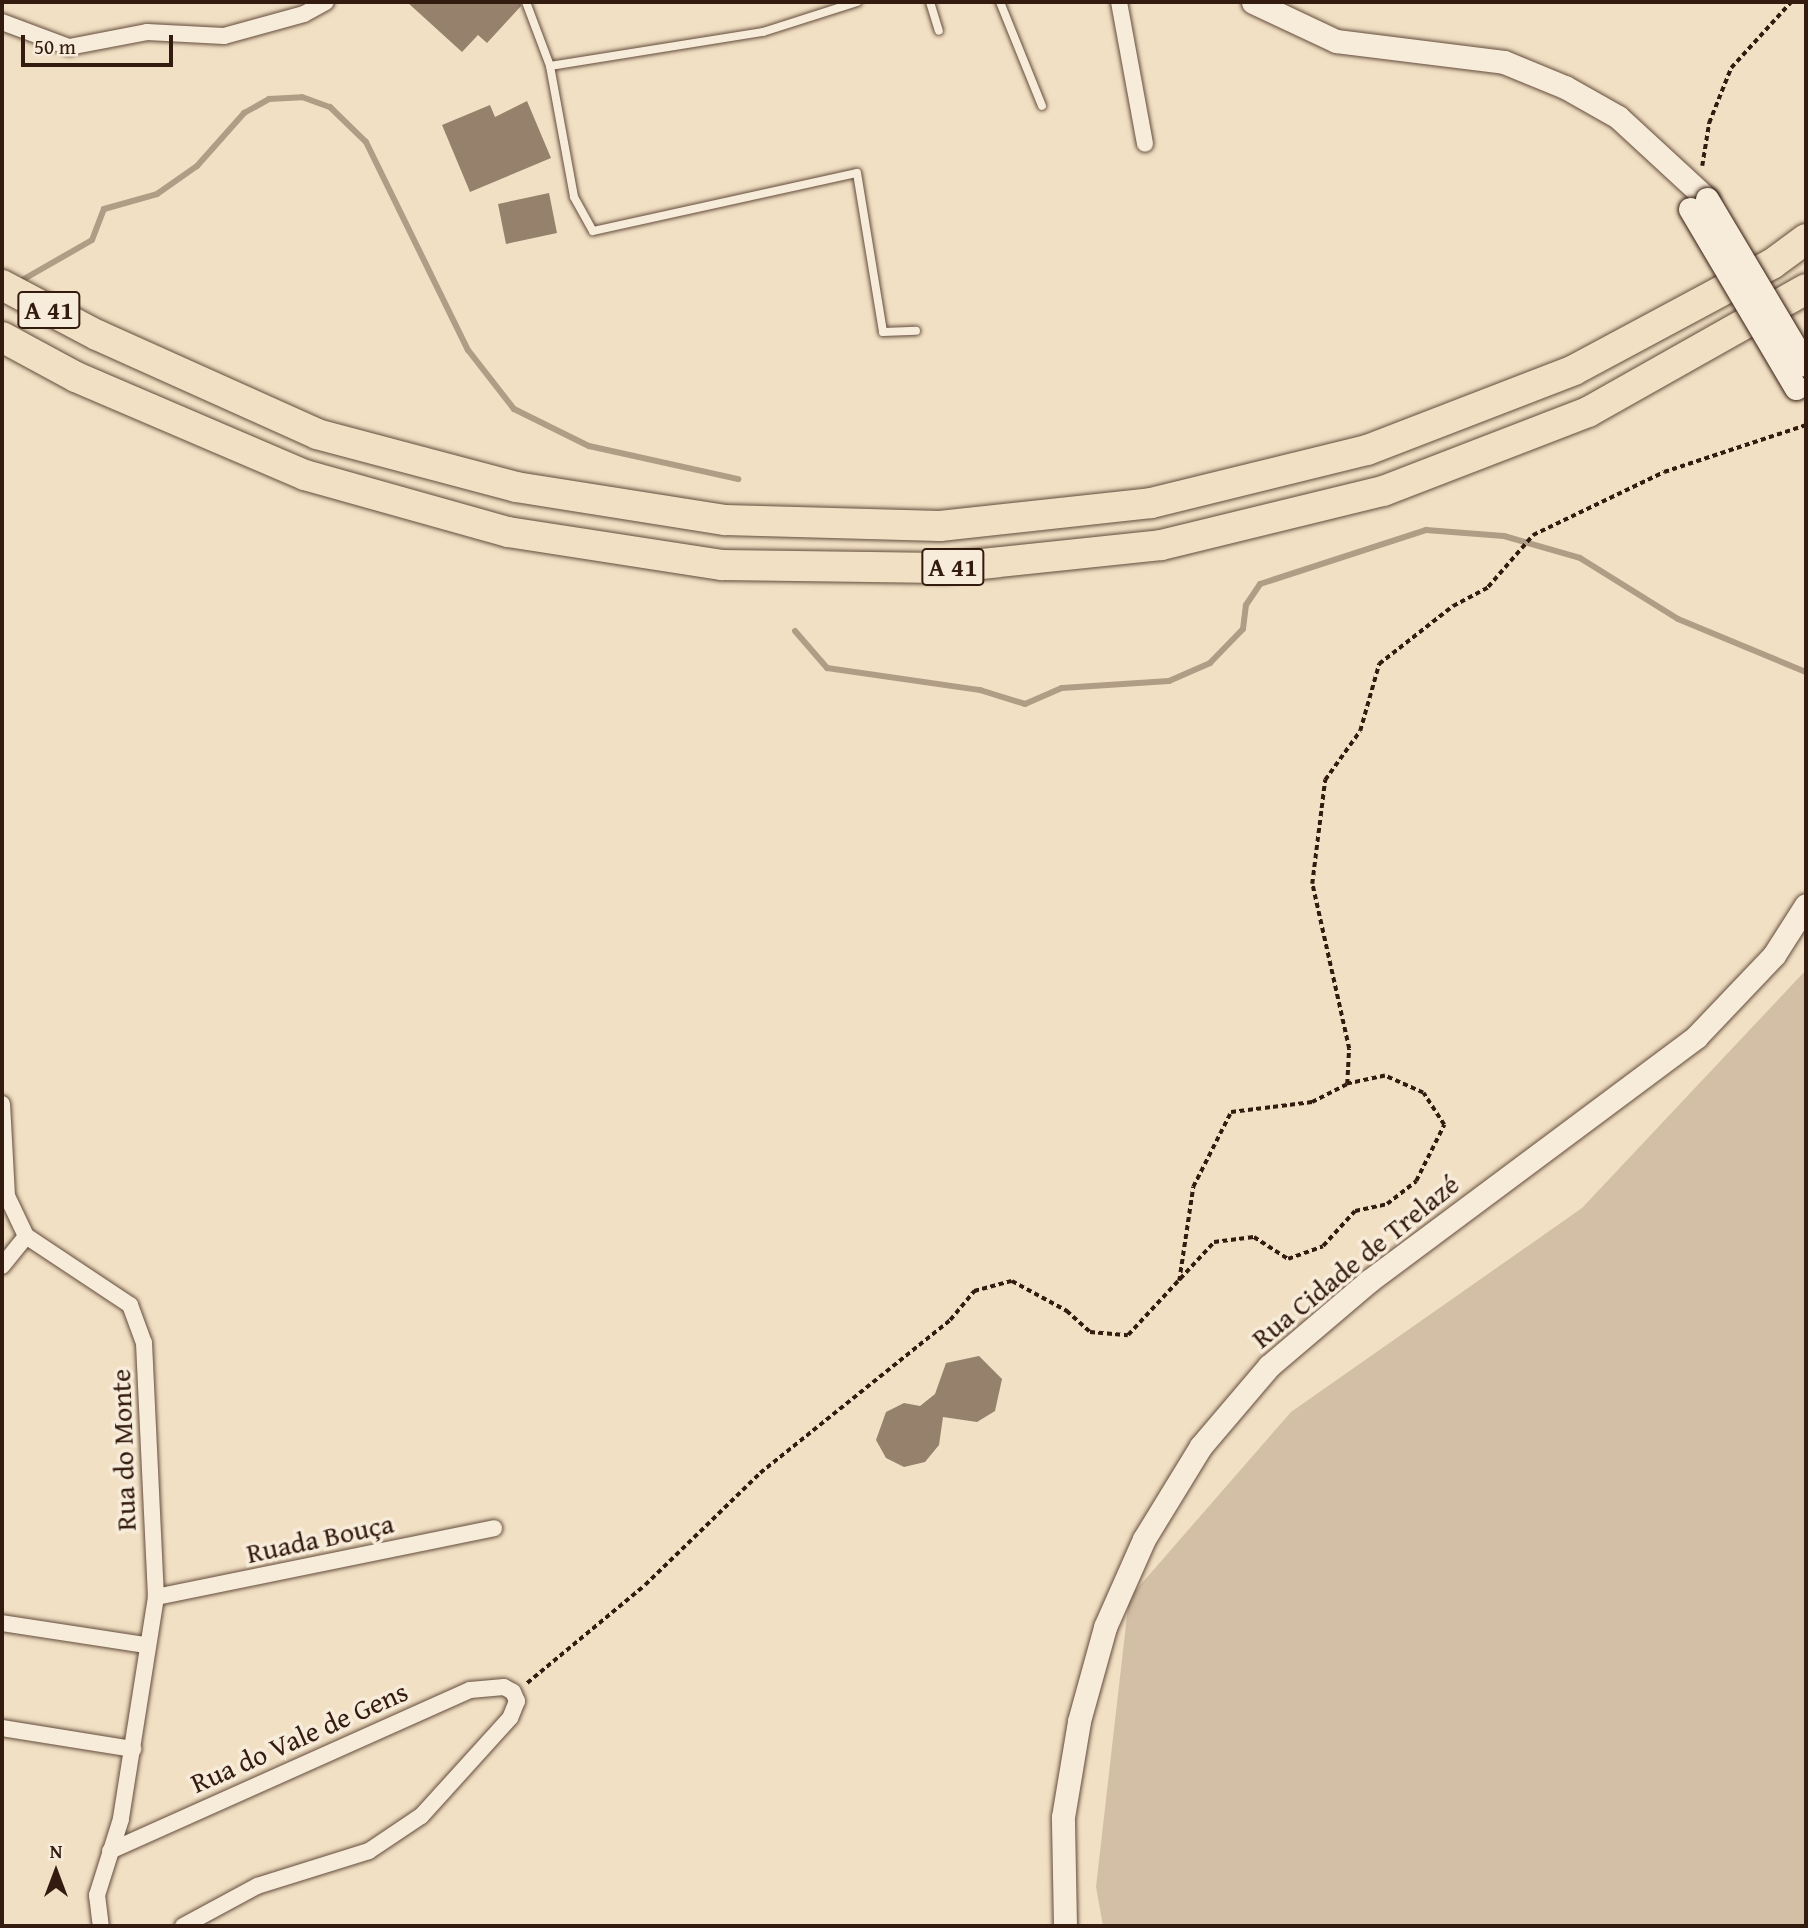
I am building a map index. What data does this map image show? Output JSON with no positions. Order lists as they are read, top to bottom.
{
  "streets": {
    "highway": ["A 41"],
    "street": [
      "Rua Cidade de Trelazé",
      "Rua do Monte",
      "Ruada Bouça",
      "Rua do Vale de Gens"
    ]
  },
  "crossings": [
    ["Rua do Monte", "Ruada Bouça"],
    ["Rua do Monte", "Rua do Vale de Gens"]
  ],
  "scale_bar": "50 m",
  "north": "top"
}
